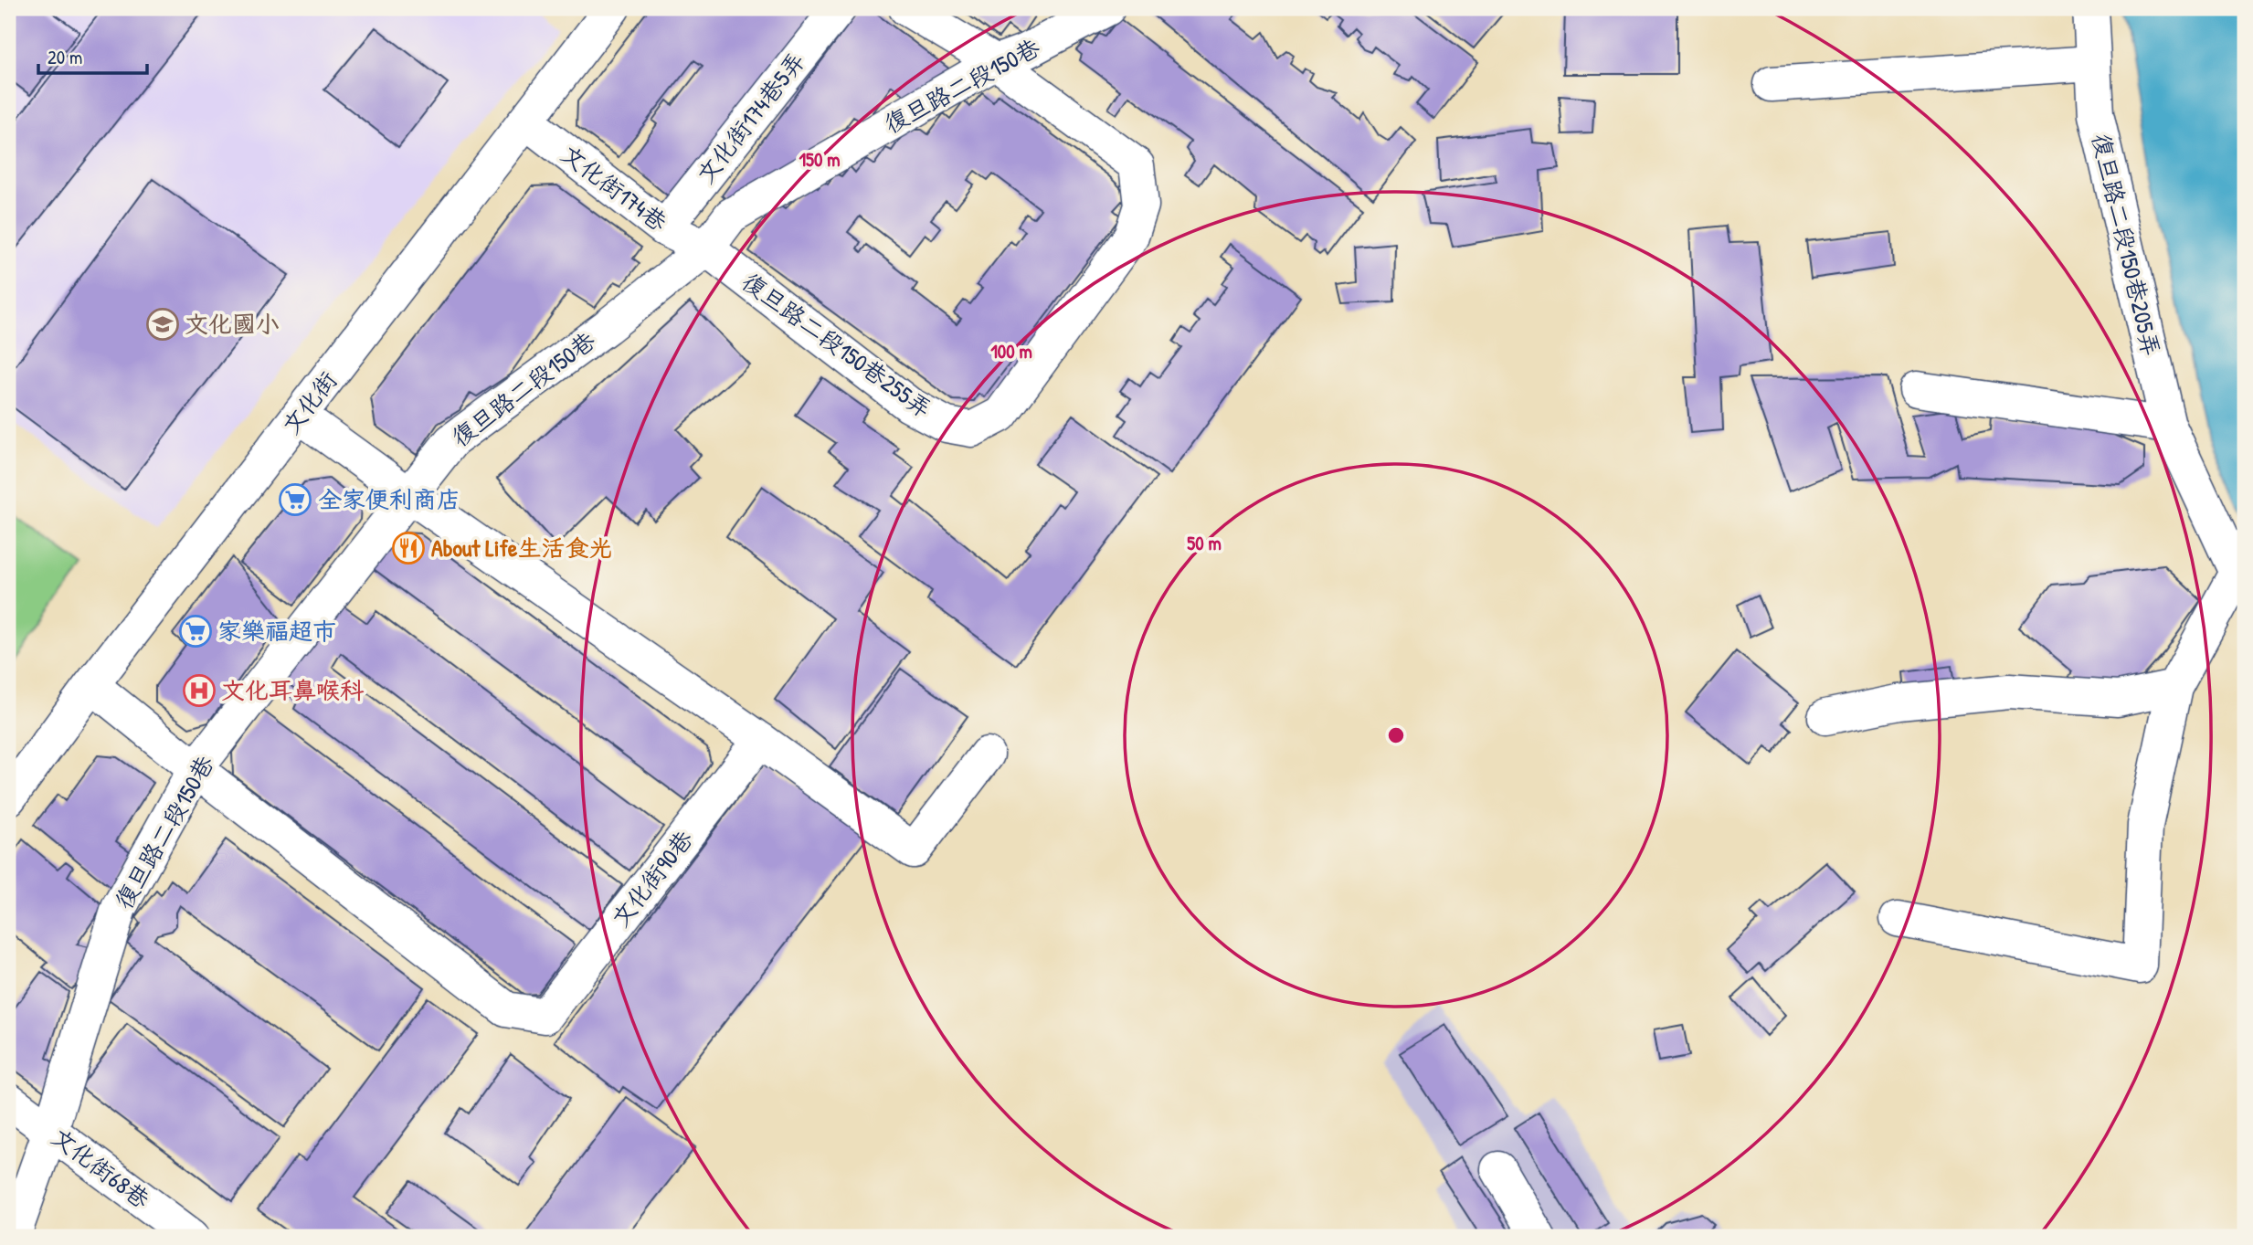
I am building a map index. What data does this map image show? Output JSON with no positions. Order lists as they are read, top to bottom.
{
  "streets": {
    "street": [
      "復旦路二段150巷",
      "文化街174巷5弄",
      "文化街174巷",
      "復旦路二段150巷205弄",
      "復旦路二段150巷255弄",
      "文化街",
      "文化街90巷",
      "文化街68巷"
    ]
  },
  "crossings": [
    ["復旦路二段150巷", "文化街174巷"],
    ["復旦路二段150巷", "復旦路二段150巷255弄"],
    ["復旦路二段150巷", "文化街90巷"],
    ["復旦路二段150巷", "文化街68巷"],
    ["文化街174巷5弄", "文化街174巷"],
    ["文化街174巷", "復旦路二段150巷255弄"],
    ["文化街174巷", "文化街"],
    ["文化街", "文化街90巷"]
  ],
  "places": {
    "school or university": ["文化國小"],
    "supermarket": ["全家便利商店", "家樂福超市"],
    "restaurant": ["About Life生活食光"],
    "hospital": ["文化耳鼻喉科"]
  },
  "scale_bar": "20 m",
  "rings": ["150 m", "100 m", "50 m"]
}
